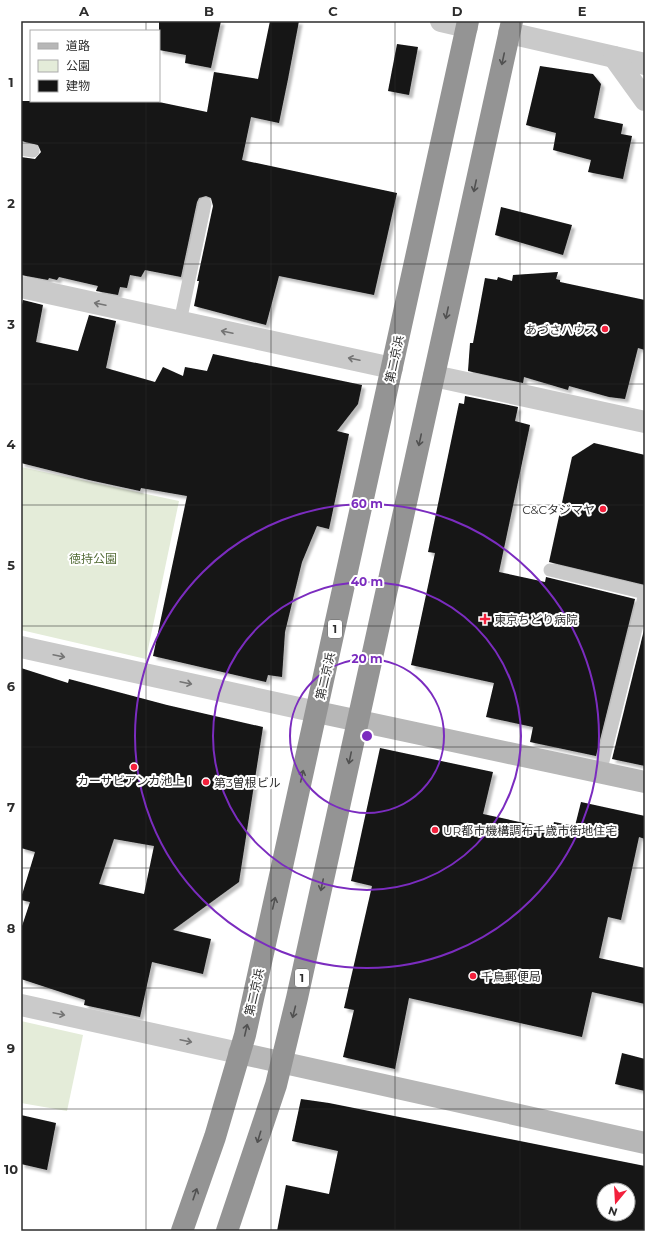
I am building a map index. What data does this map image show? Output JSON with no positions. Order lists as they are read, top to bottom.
{
  "streets": {
    "highway": ["第二京浜", "1"]
  },
  "parks": ["徳持公園"],
  "places": {
    "other": [
      "あづさハウス",
      "C&Cタジマヤ",
      "カーサビアンカ池上 I",
      "第3曽根ビル",
      "UR都市機構調布千歳市街地住宅",
      "千鳥郵便局"
    ],
    "health": ["東京ちどり病院"]
  },
  "legend": ["道路", "公園", "建物"],
  "north": "bottom",
  "grid": {
    "columns": [
      "A",
      "B",
      "C",
      "D",
      "E"
    ],
    "rows": [
      "1",
      "2",
      "3",
      "4",
      "5",
      "6",
      "7",
      "8",
      "9",
      "10"
    ]
  },
  "rings": ["60 m", "40 m", "20 m"]
}
